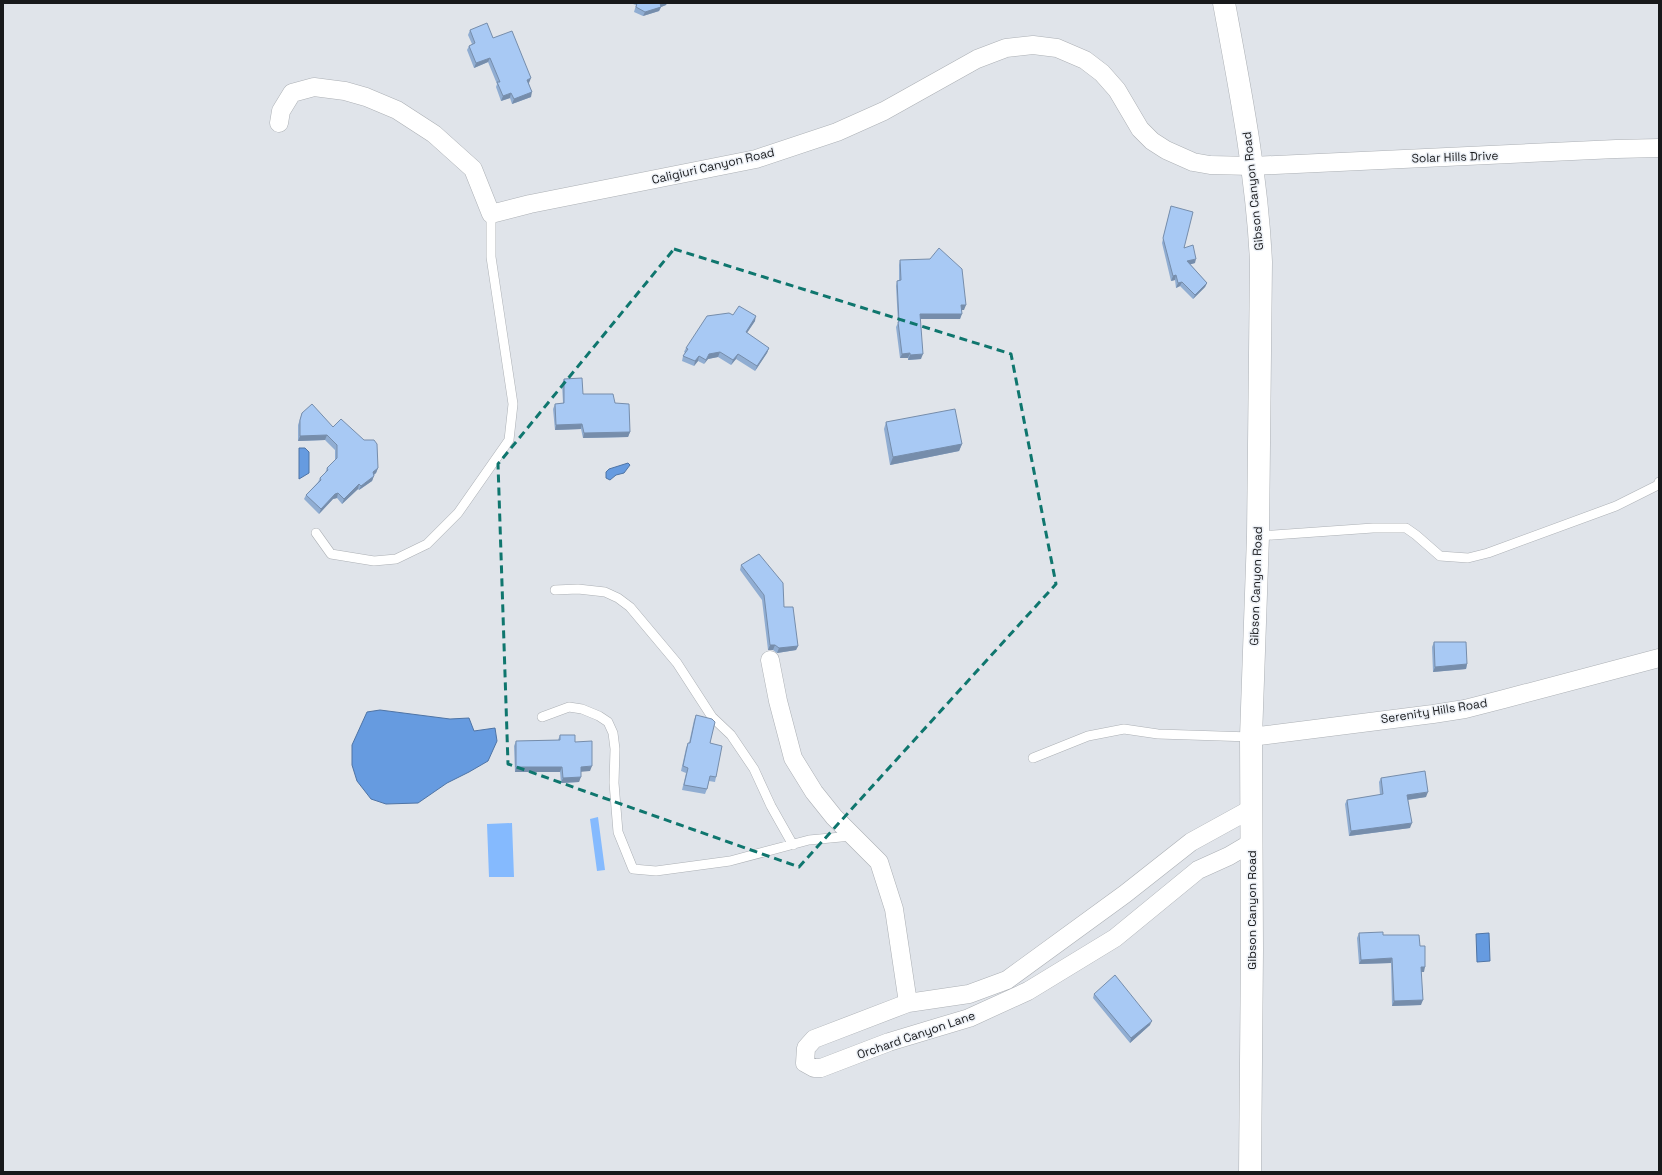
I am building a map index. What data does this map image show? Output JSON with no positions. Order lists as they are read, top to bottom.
{
  "streets": {
    "main road": ["Gibson Canyon Road"],
    "street": [
      "Solar Hills Drive",
      "Caligiuri Canyon Road",
      "Serenity Hills Road",
      "Orchard Canyon Lane"
    ]
  },
  "crossings": [
    ["Solar Hills Drive", "Caligiuri Canyon Road"],
    ["Solar Hills Drive", "Gibson Canyon Road"],
    ["Caligiuri Canyon Road", "Gibson Canyon Road"],
    ["Gibson Canyon Road", "Serenity Hills Road"],
    ["Gibson Canyon Road", "Orchard Canyon Lane"]
  ]
}
